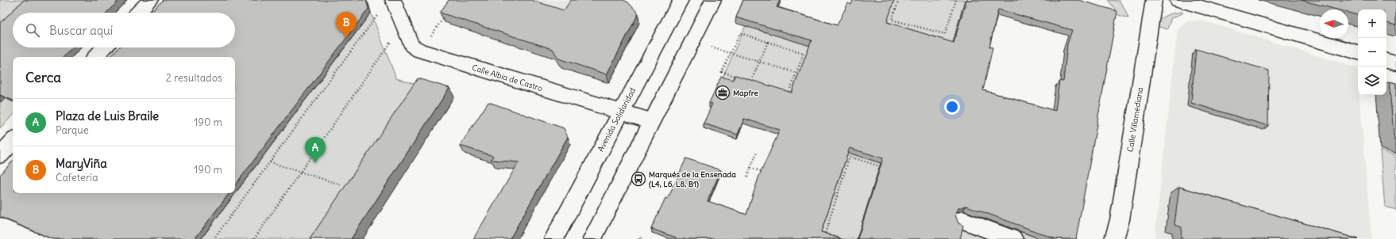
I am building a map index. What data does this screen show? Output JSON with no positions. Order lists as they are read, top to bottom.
{
  "streets": {
    "street": ["Calle Albia de Castro", "Avenida Solidaridad", "Calle Villamediana"]
  },
  "crossings": [
    ["Calle Albia de Castro", "Avenida Solidaridad"]
  ],
  "places": {
    "office": ["Mapfre"],
    "bus stop": ["Marqués de la Ensenada (L4, L6, L8, B1)"]
  },
  "north": "left",
  "page": {
    "map_buttons": ["+", "−"],
    "pins": ["B", "A"],
    "search": "Buscar aquí",
    "heading": ["Cerca", "2 resultados"],
    "list": [
      {
        "mark": "A",
        "name": "Plaza de Luis Braile",
        "note": "Parque",
        "value": "190 m"
      },
      {
        "mark": "B",
        "name": "MaryViña",
        "note": "Cafetería",
        "value": "190 m"
      }
    ]
  }
}
